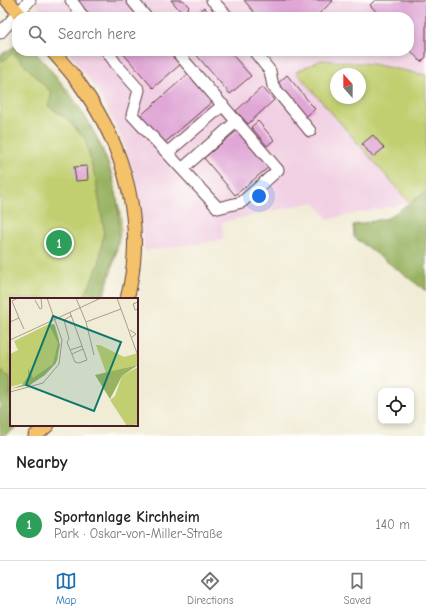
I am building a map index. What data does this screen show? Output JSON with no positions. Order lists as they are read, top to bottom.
{
  "north": "top",
  "page": {
    "search": "Search here",
    "pins": "1",
    "heading": "Nearby",
    "list": [
      {
        "mark": "1",
        "name": "Sportanlage Kirchheim",
        "note": "Park · Oskar-von-Miller-Straße",
        "value": "140 m"
      }
    ],
    "nav": ["Map", "Directions", "Saved"]
  }
}
